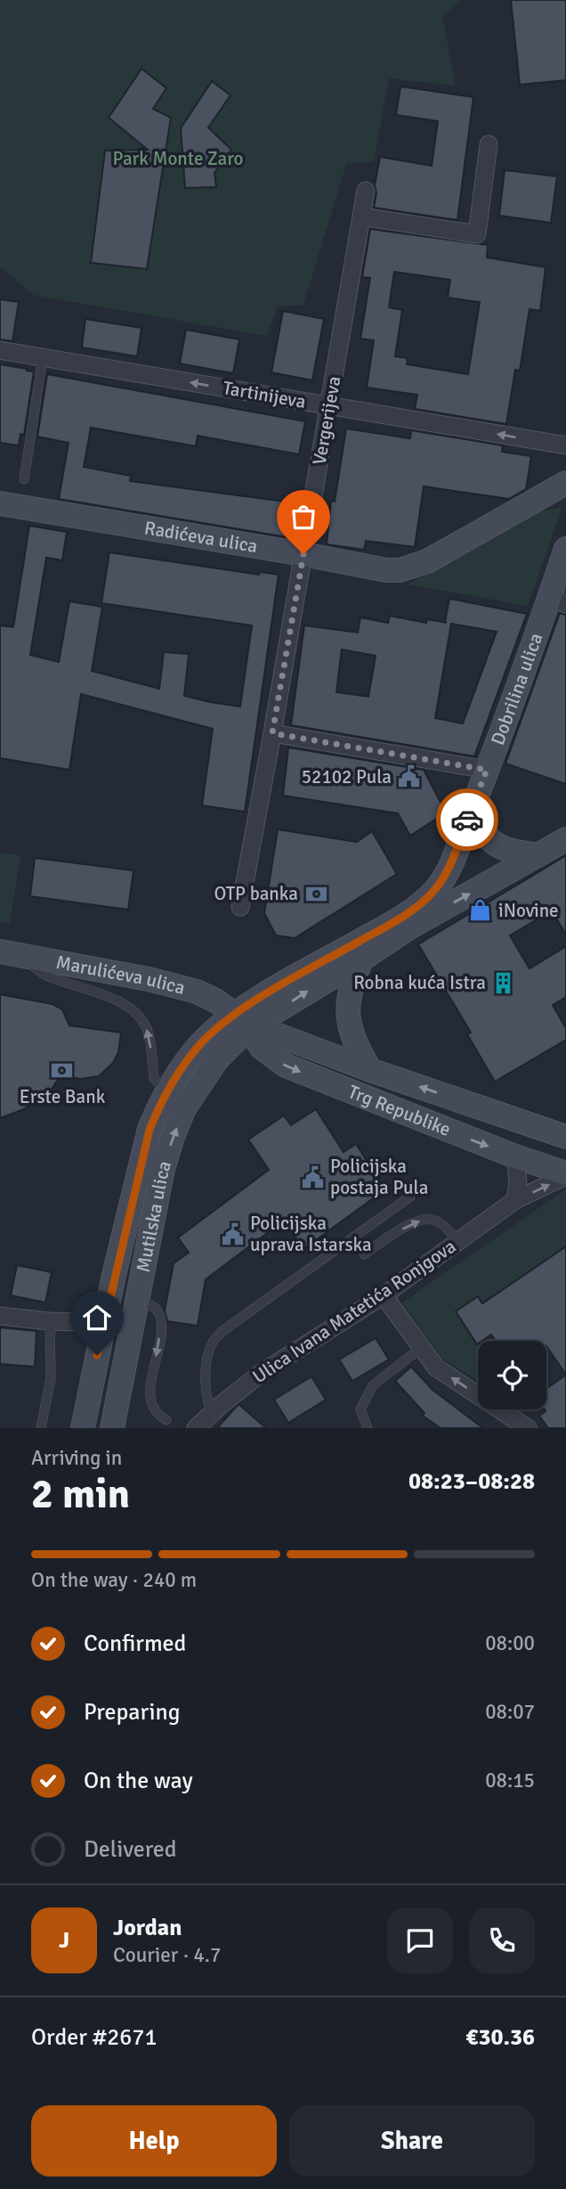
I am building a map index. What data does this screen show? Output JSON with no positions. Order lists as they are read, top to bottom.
{
  "streets": {
    "main road": [
      "Radićeva ulica",
      "Dobrilina ulica",
      "Marulićeva ulica",
      "Trg Republike",
      "Mutilska ulica"
    ],
    "street": ["Tartinijeva", "Vergerijeva", "Ulica Ivana Matetića Ronjgova"]
  },
  "crossings": [
    ["Tartinijeva", "Vergerijeva"],
    ["Vergerijeva", "Radićeva ulica"],
    ["Marulićeva ulica", "Trg Republike"],
    ["Marulićeva ulica", "Mutilska ulica"],
    ["Trg Republike", "Mutilska ulica"],
    ["Trg Republike", "Ulica Ivana Matetića Ronjgova"]
  ],
  "one_way": ["Tartinijeva"],
  "parks": ["Park Monte Zaro"],
  "places": {
    "public building": ["52102 Pula", "Policijska postaja Pula", "Policijska uprava Istarska"],
    "bank": ["OTP banka", "Erste Bank"],
    "shop": ["iNovine"],
    "building": ["Robna kuća Istra"]
  },
  "page": {
    "heading": ["2 min", "Arriving in", "08:23–08:28"],
    "panel": [
      "Jordan",
      "Courier · 4.7",
      "Order #2671",
      "€30.36"
    ],
    "bar": "On the way · 240 m",
    "list": [
      ["Confirmed", "08:00"],
      ["Preparing", "08:07"],
      ["On the way", "08:15"],
      "Delivered"
    ],
    "round": "J",
    "buttons": ["Help", "Share"]
  }
}
